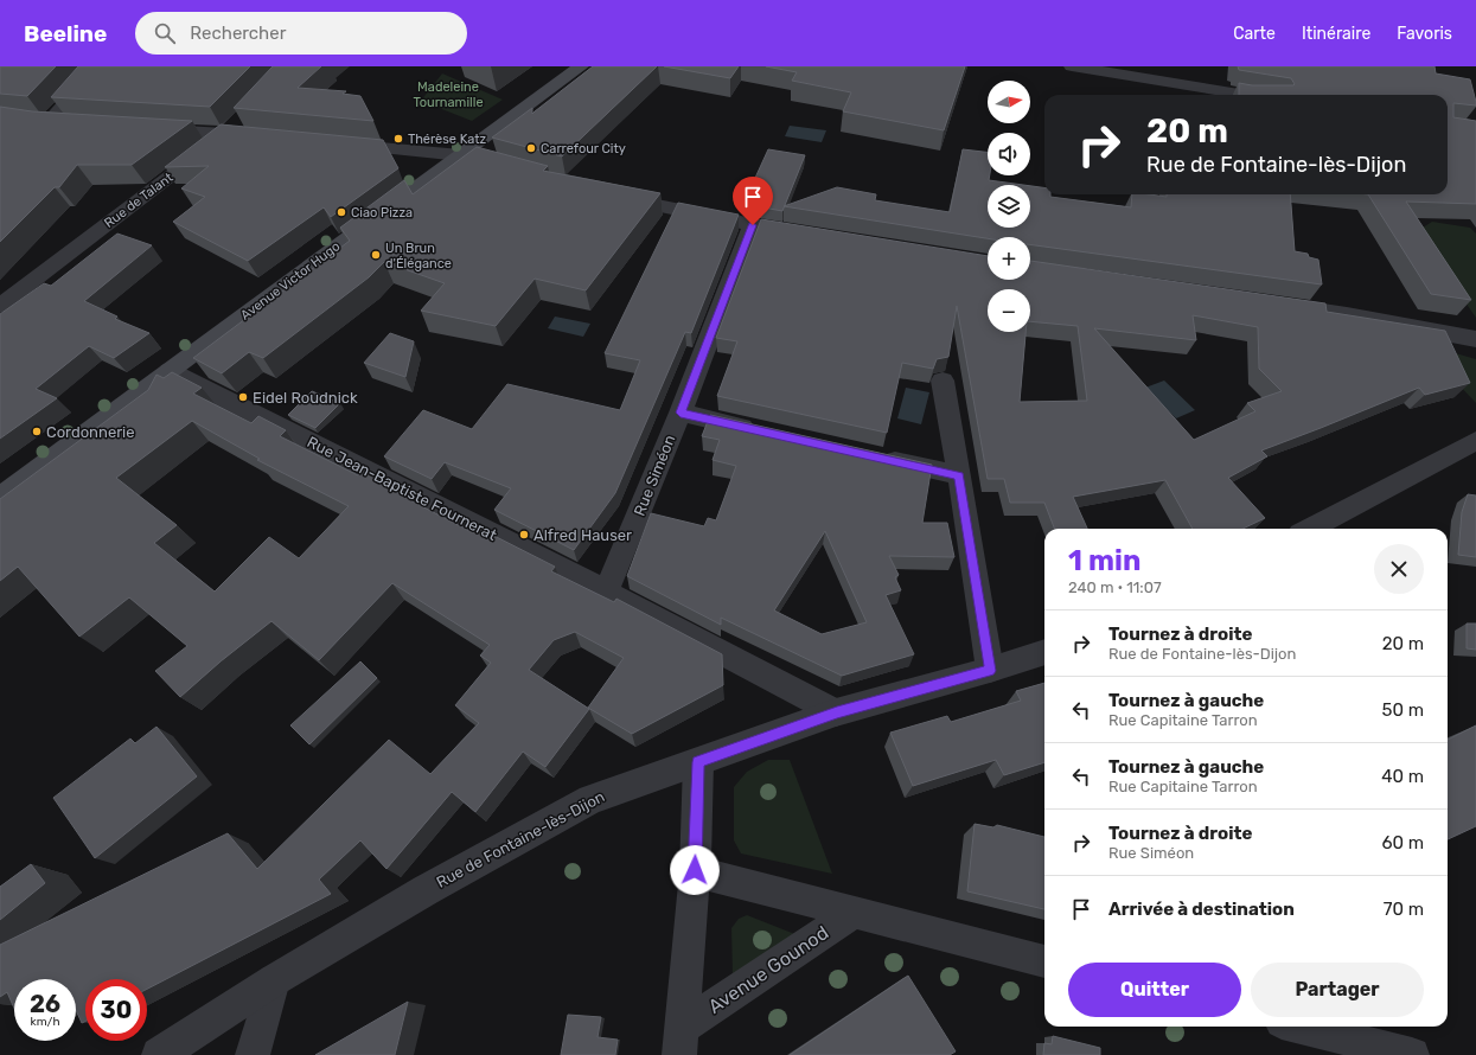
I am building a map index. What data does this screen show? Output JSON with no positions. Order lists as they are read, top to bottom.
{
  "streets": {
    "main road": ["Avenue Victor Hugo"],
    "street": [
      "Rue de Talant",
      "Rue Siméon",
      "Rue Jean-Baptiste Fournerat",
      "Rue de Fontaine-lès-Dijon",
      "Avenue Gounod"
    ]
  },
  "crossings": [
    ["Avenue Victor Hugo", "Rue Jean-Baptiste Fournerat"],
    ["Rue Siméon", "Rue Jean-Baptiste Fournerat"],
    ["Rue Jean-Baptiste Fournerat", "Rue de Fontaine-lès-Dijon"]
  ],
  "parks": ["Madeleine Tournamille"],
  "places": [
    "Thérèse Katz",
    "Carrefour City",
    "Ciao Pizza",
    "Un Brun d'Élégance",
    "Eidel Roudnick",
    "Cordonnerie",
    "Alfred Hauser"
  ],
  "north": "right",
  "page": {
    "header": "Beeline",
    "search": "Rechercher",
    "nav": ["Carte", "Itinéraire", "Favoris"],
    "map_buttons": ["+", "−"],
    "turn": ["20 m", "Rue de Fontaine-lès-Dijon"],
    "heading": ["1 min", "240 m · 11:07"],
    "list": [
      {
        "name": "Tournez à droite",
        "note": "Rue de Fontaine-lès-Dijon",
        "value": "20 m"
      },
      {
        "name": "Tournez à gauche",
        "note": "Rue Capitaine Tarron",
        "value": "50 m"
      },
      {
        "name": "Tournez à gauche",
        "note": "Rue Capitaine Tarron",
        "value": "40 m"
      },
      {
        "name": "Tournez à droite",
        "note": "Rue Siméon",
        "value": "60 m"
      },
      {
        "name": "Arrivée à destination",
        "value": "70 m"
      }
    ],
    "buttons": ["Quitter", "Partager"],
    "speed": "26 km/h",
    "limit": "30"
  }
}
